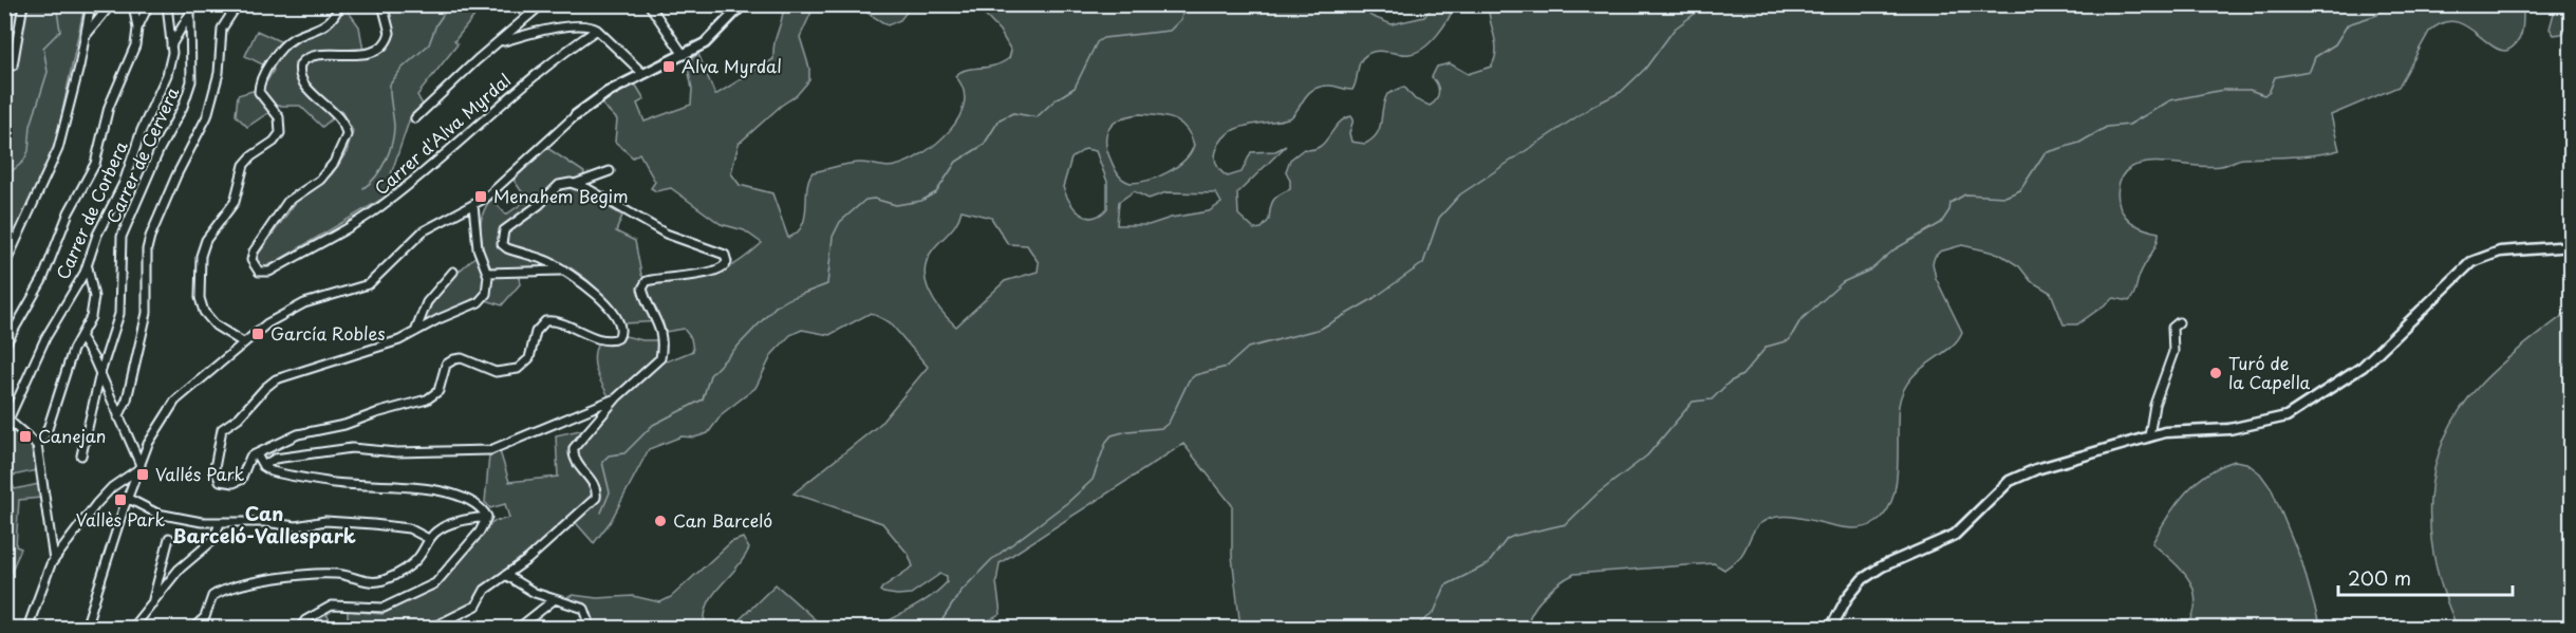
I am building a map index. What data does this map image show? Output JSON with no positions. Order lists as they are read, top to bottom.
{
  "streets": {
    "street": ["Carrer d'Alva Myrdal", "Carrer de Cervera", "Carrer de Corbera"]
  },
  "districts": ["Can Barceló-Vallespark"],
  "places": {
    "transit": [
      "Alva Myrdal",
      "Menahem Begim",
      "García Robles",
      "Canejan",
      "Vallés Park",
      "Vallès Park"
    ],
    "other": ["Turó de la Capella", "Can Barceló"]
  },
  "scale_bar": "200 m"
}
